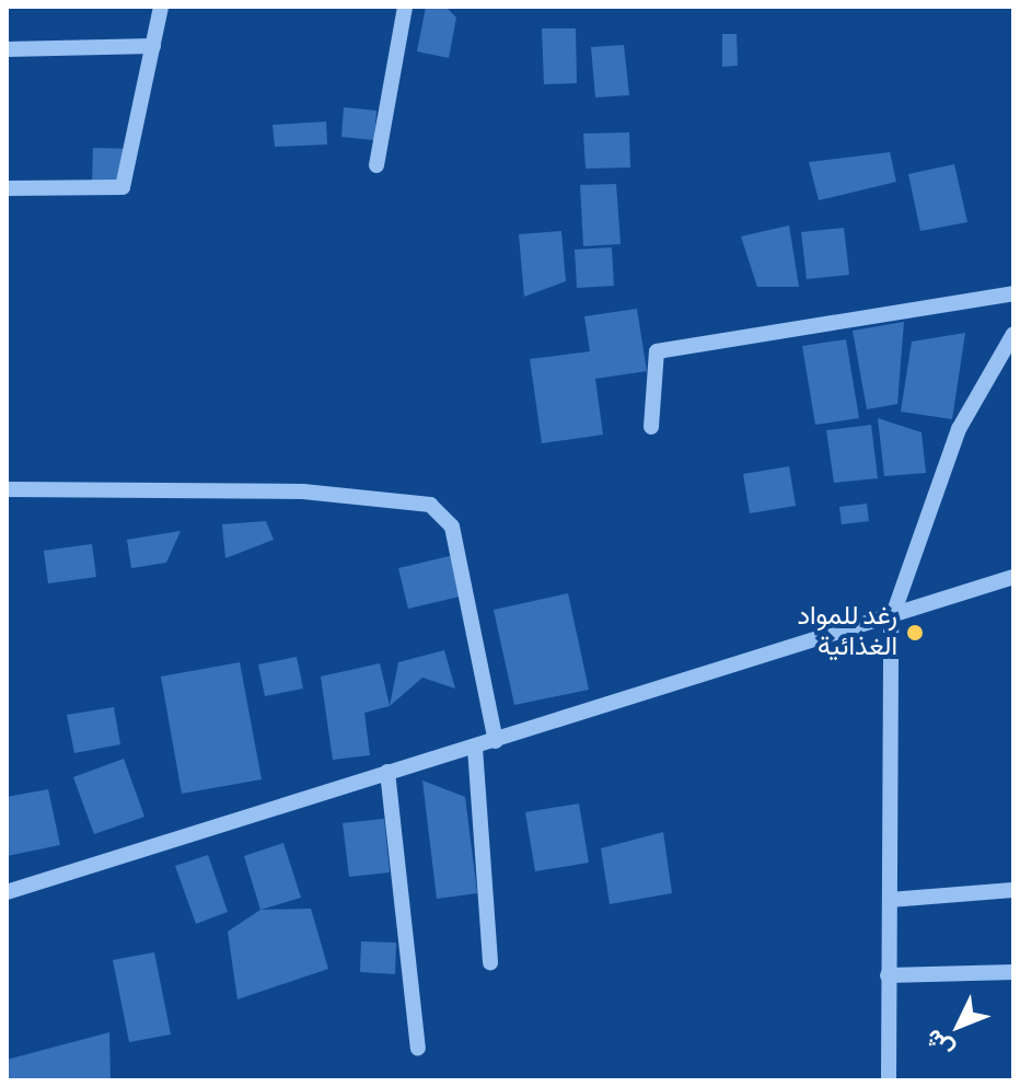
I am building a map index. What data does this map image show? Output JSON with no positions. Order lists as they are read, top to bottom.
{
  "places": ["رغد للمواد الغذائية"],
  "north": "bottom left"
}
